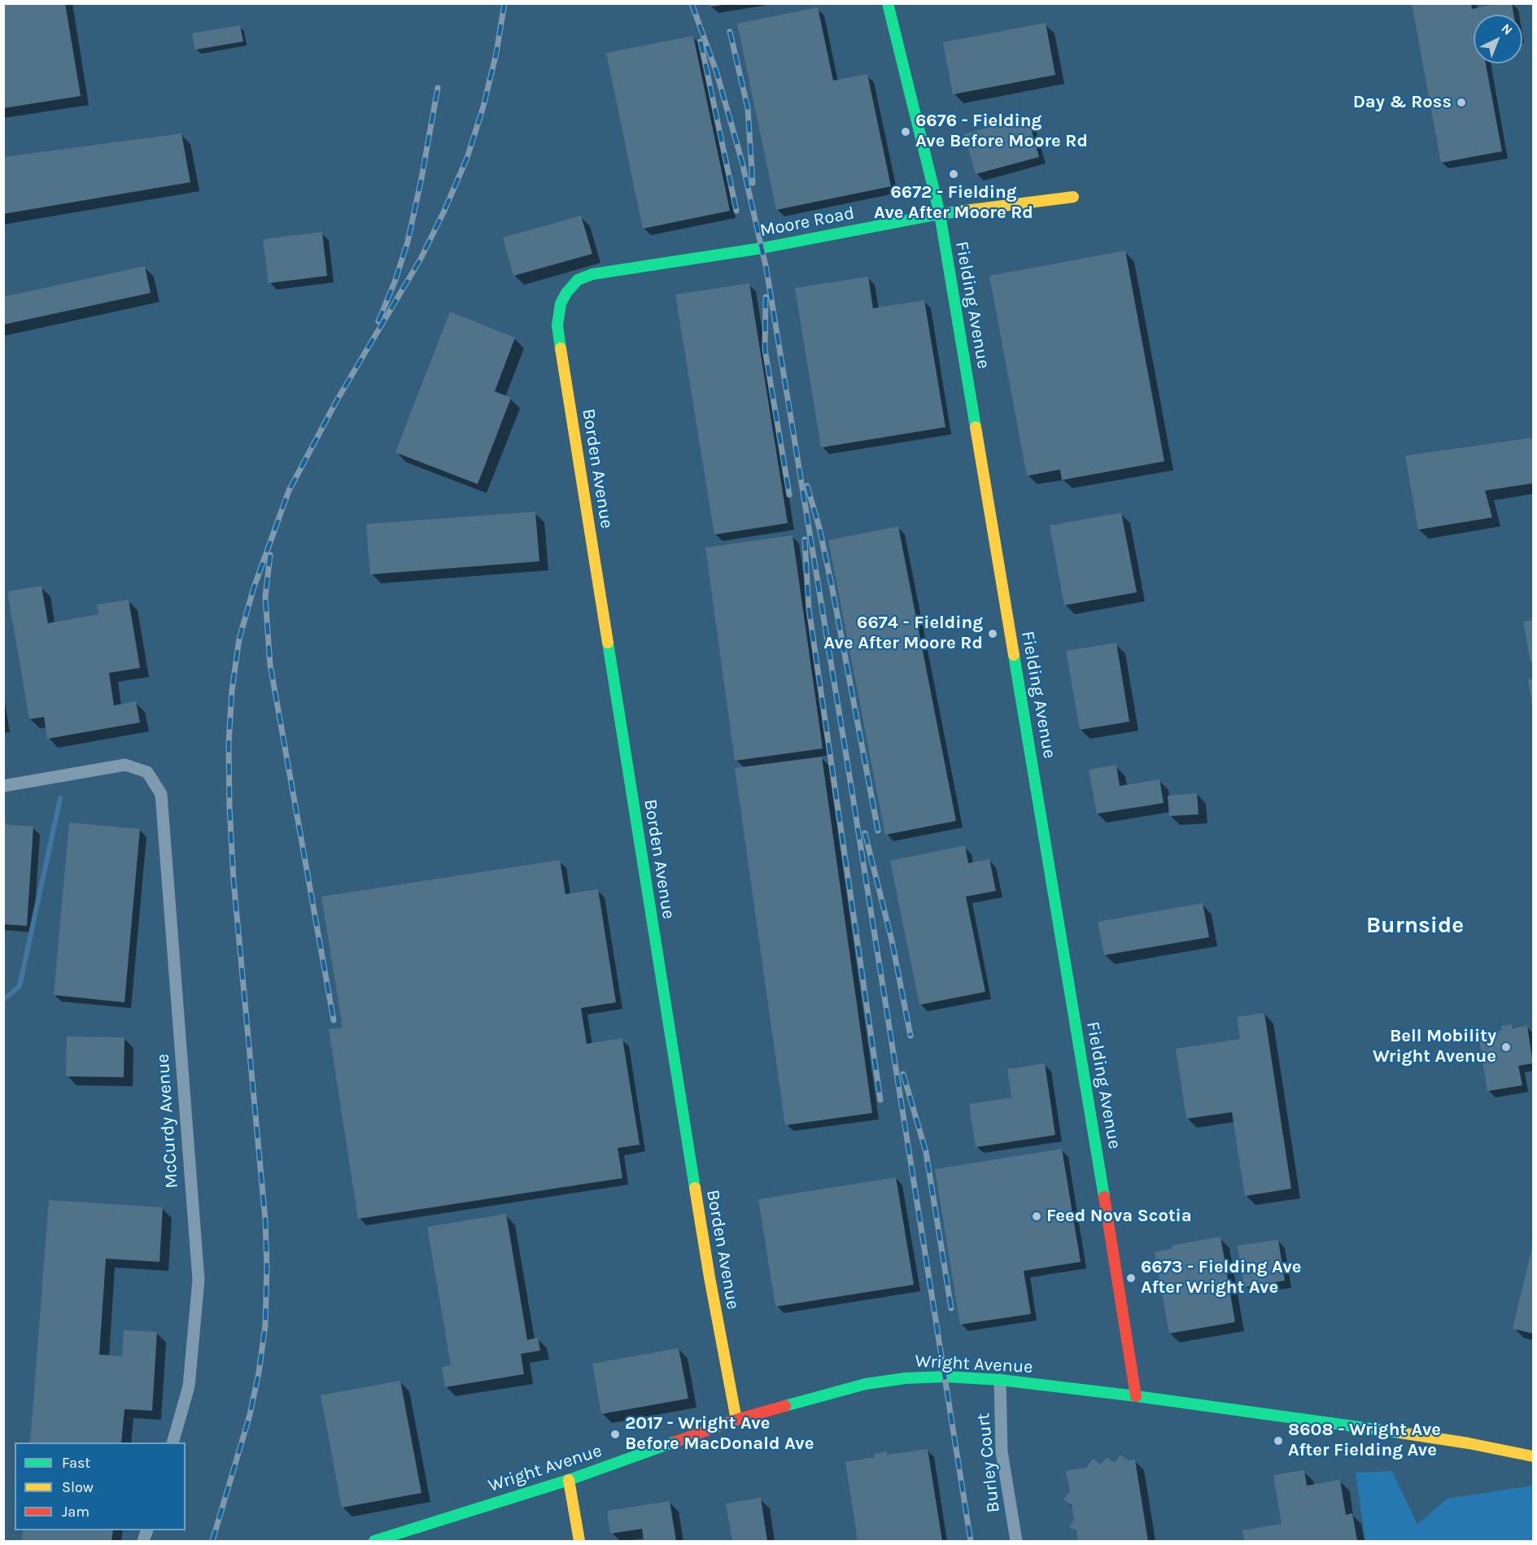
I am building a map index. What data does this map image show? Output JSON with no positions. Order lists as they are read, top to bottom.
{
  "streets": {
    "street": [
      "Moore Road",
      "Fielding Avenue",
      "Borden Avenue",
      "McCurdy Avenue",
      "Wright Avenue",
      "Burley Court"
    ]
  },
  "crossings": [
    ["Moore Road", "Fielding Avenue"],
    ["Moore Road", "Borden Avenue"],
    ["Fielding Avenue", "Wright Avenue"],
    ["Borden Avenue", "Wright Avenue"],
    ["Wright Avenue", "Burley Court"]
  ],
  "districts": ["Burnside"],
  "places": [
    "Day & Ross",
    "6676 - Fielding Ave Before Moore Rd",
    "6672 - Fielding Ave After Moore Rd",
    "6674 - Fielding Ave After Moore Rd",
    "Bell Mobility Wright Avenue",
    "Feed Nova Scotia",
    "6673 - Fielding Ave After Wright Ave",
    "2017 - Wright Ave Before MacDonald Ave",
    "8608 - Wright Ave After Fielding Ave"
  ],
  "legend": ["Fast", "Slow", "Jam"],
  "north": "top right"
}
